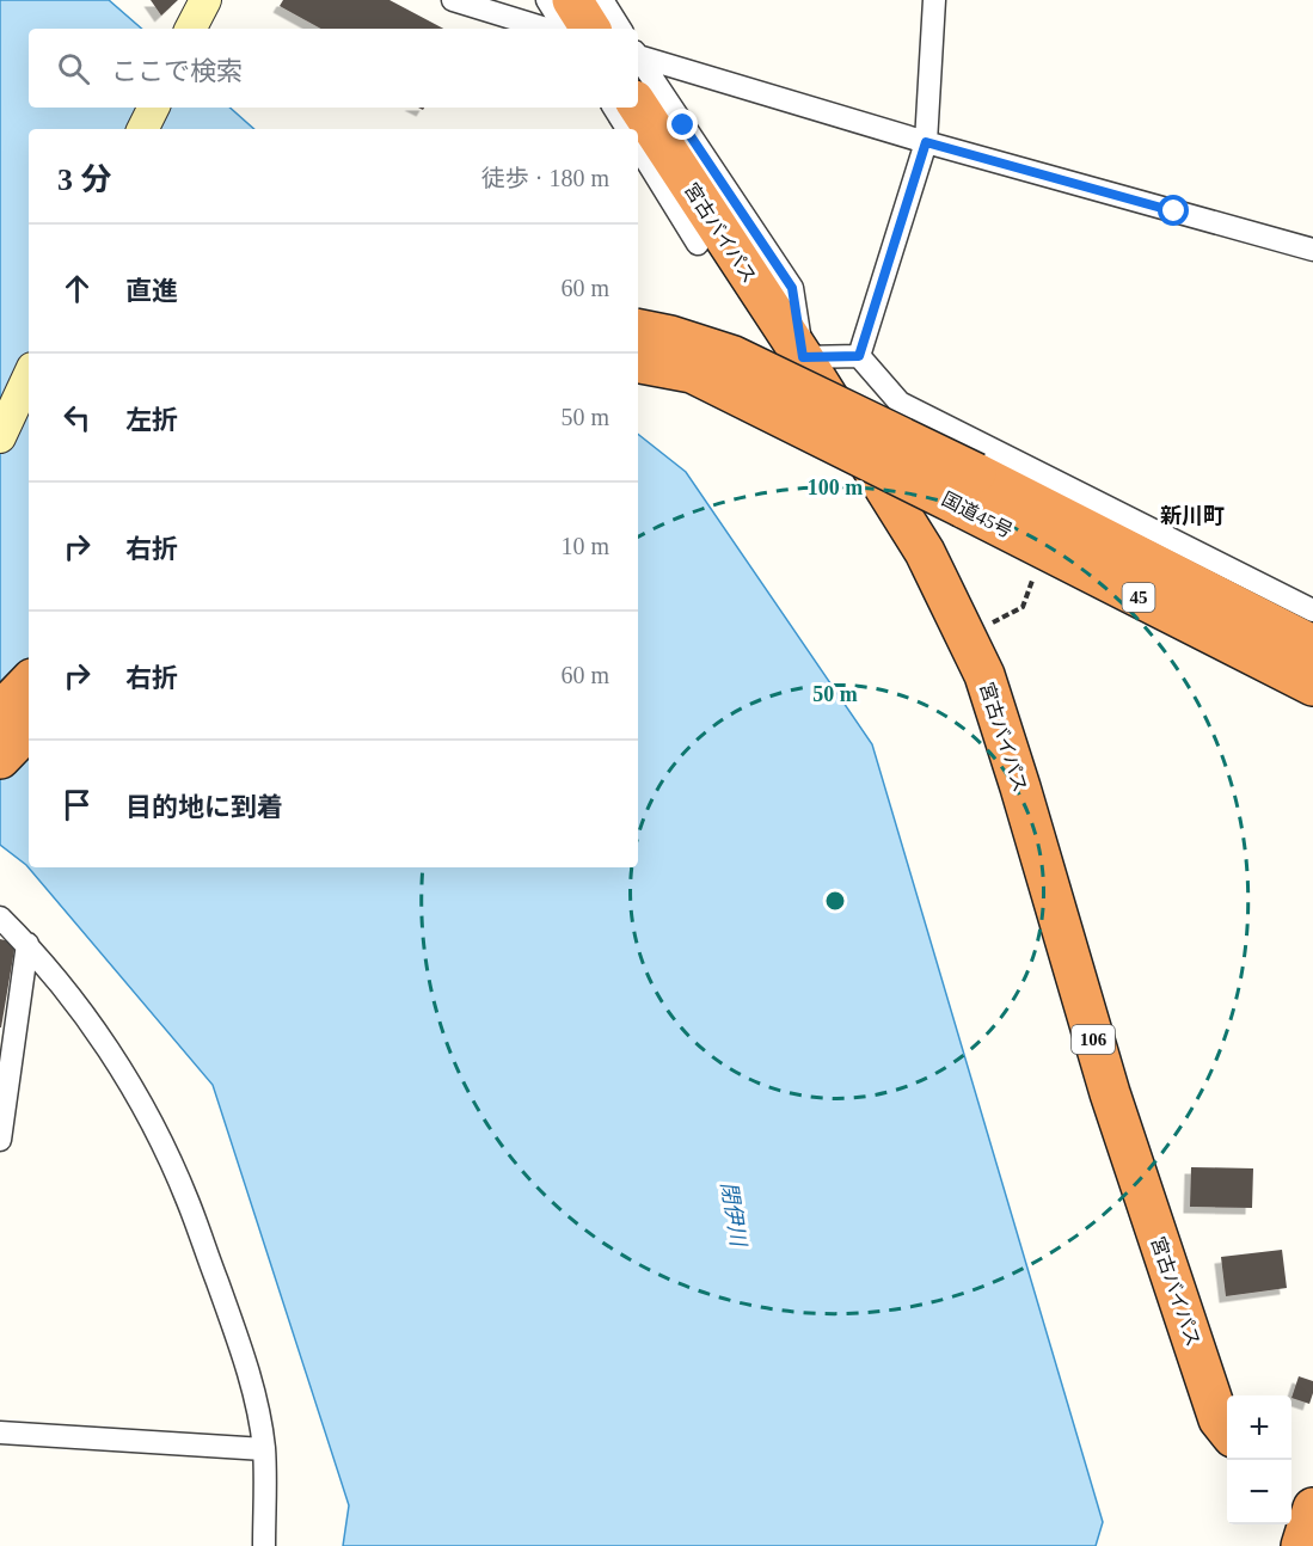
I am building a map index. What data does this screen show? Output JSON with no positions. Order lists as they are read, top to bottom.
{
  "streets": {
    "highway": [
      "宮古バイパス",
      "国道45号",
      "45",
      "106"
    ]
  },
  "districts": ["新川町"],
  "water": ["閉伊川"],
  "page": {
    "search": "ここで検索",
    "heading": ["3 分", "徒歩 · 180 m"],
    "list": [
      ["直進", "60 m"],
      ["左折", "50 m"],
      ["右折", "10 m"],
      ["右折", "60 m"],
      "目的地に到着"
    ],
    "map_buttons": ["+", "−"]
  },
  "rings": ["100 m", "50 m"]
}
